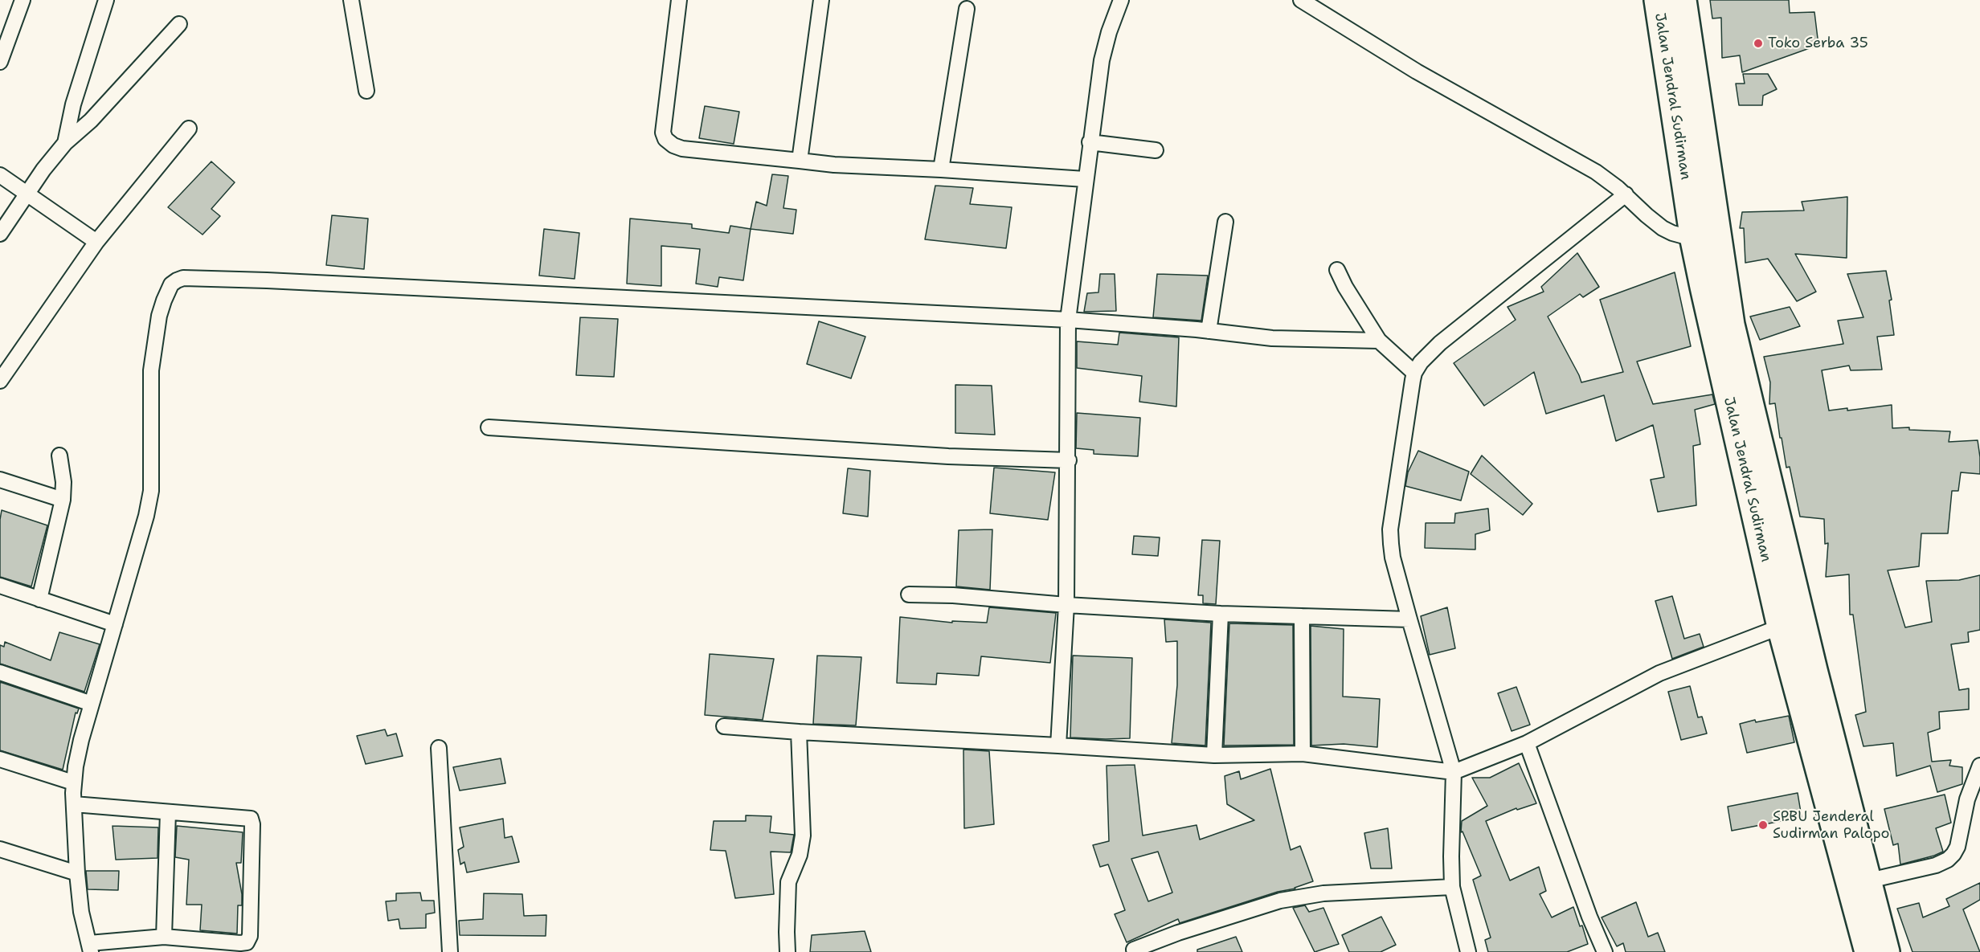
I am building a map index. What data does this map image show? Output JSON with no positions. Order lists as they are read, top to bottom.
{
  "streets": {
    "highway": ["Jalan Jendral Sudirman"]
  },
  "places": ["Toko Serba 35", "SPBU Jenderal Sudirman Palopo"]
}
